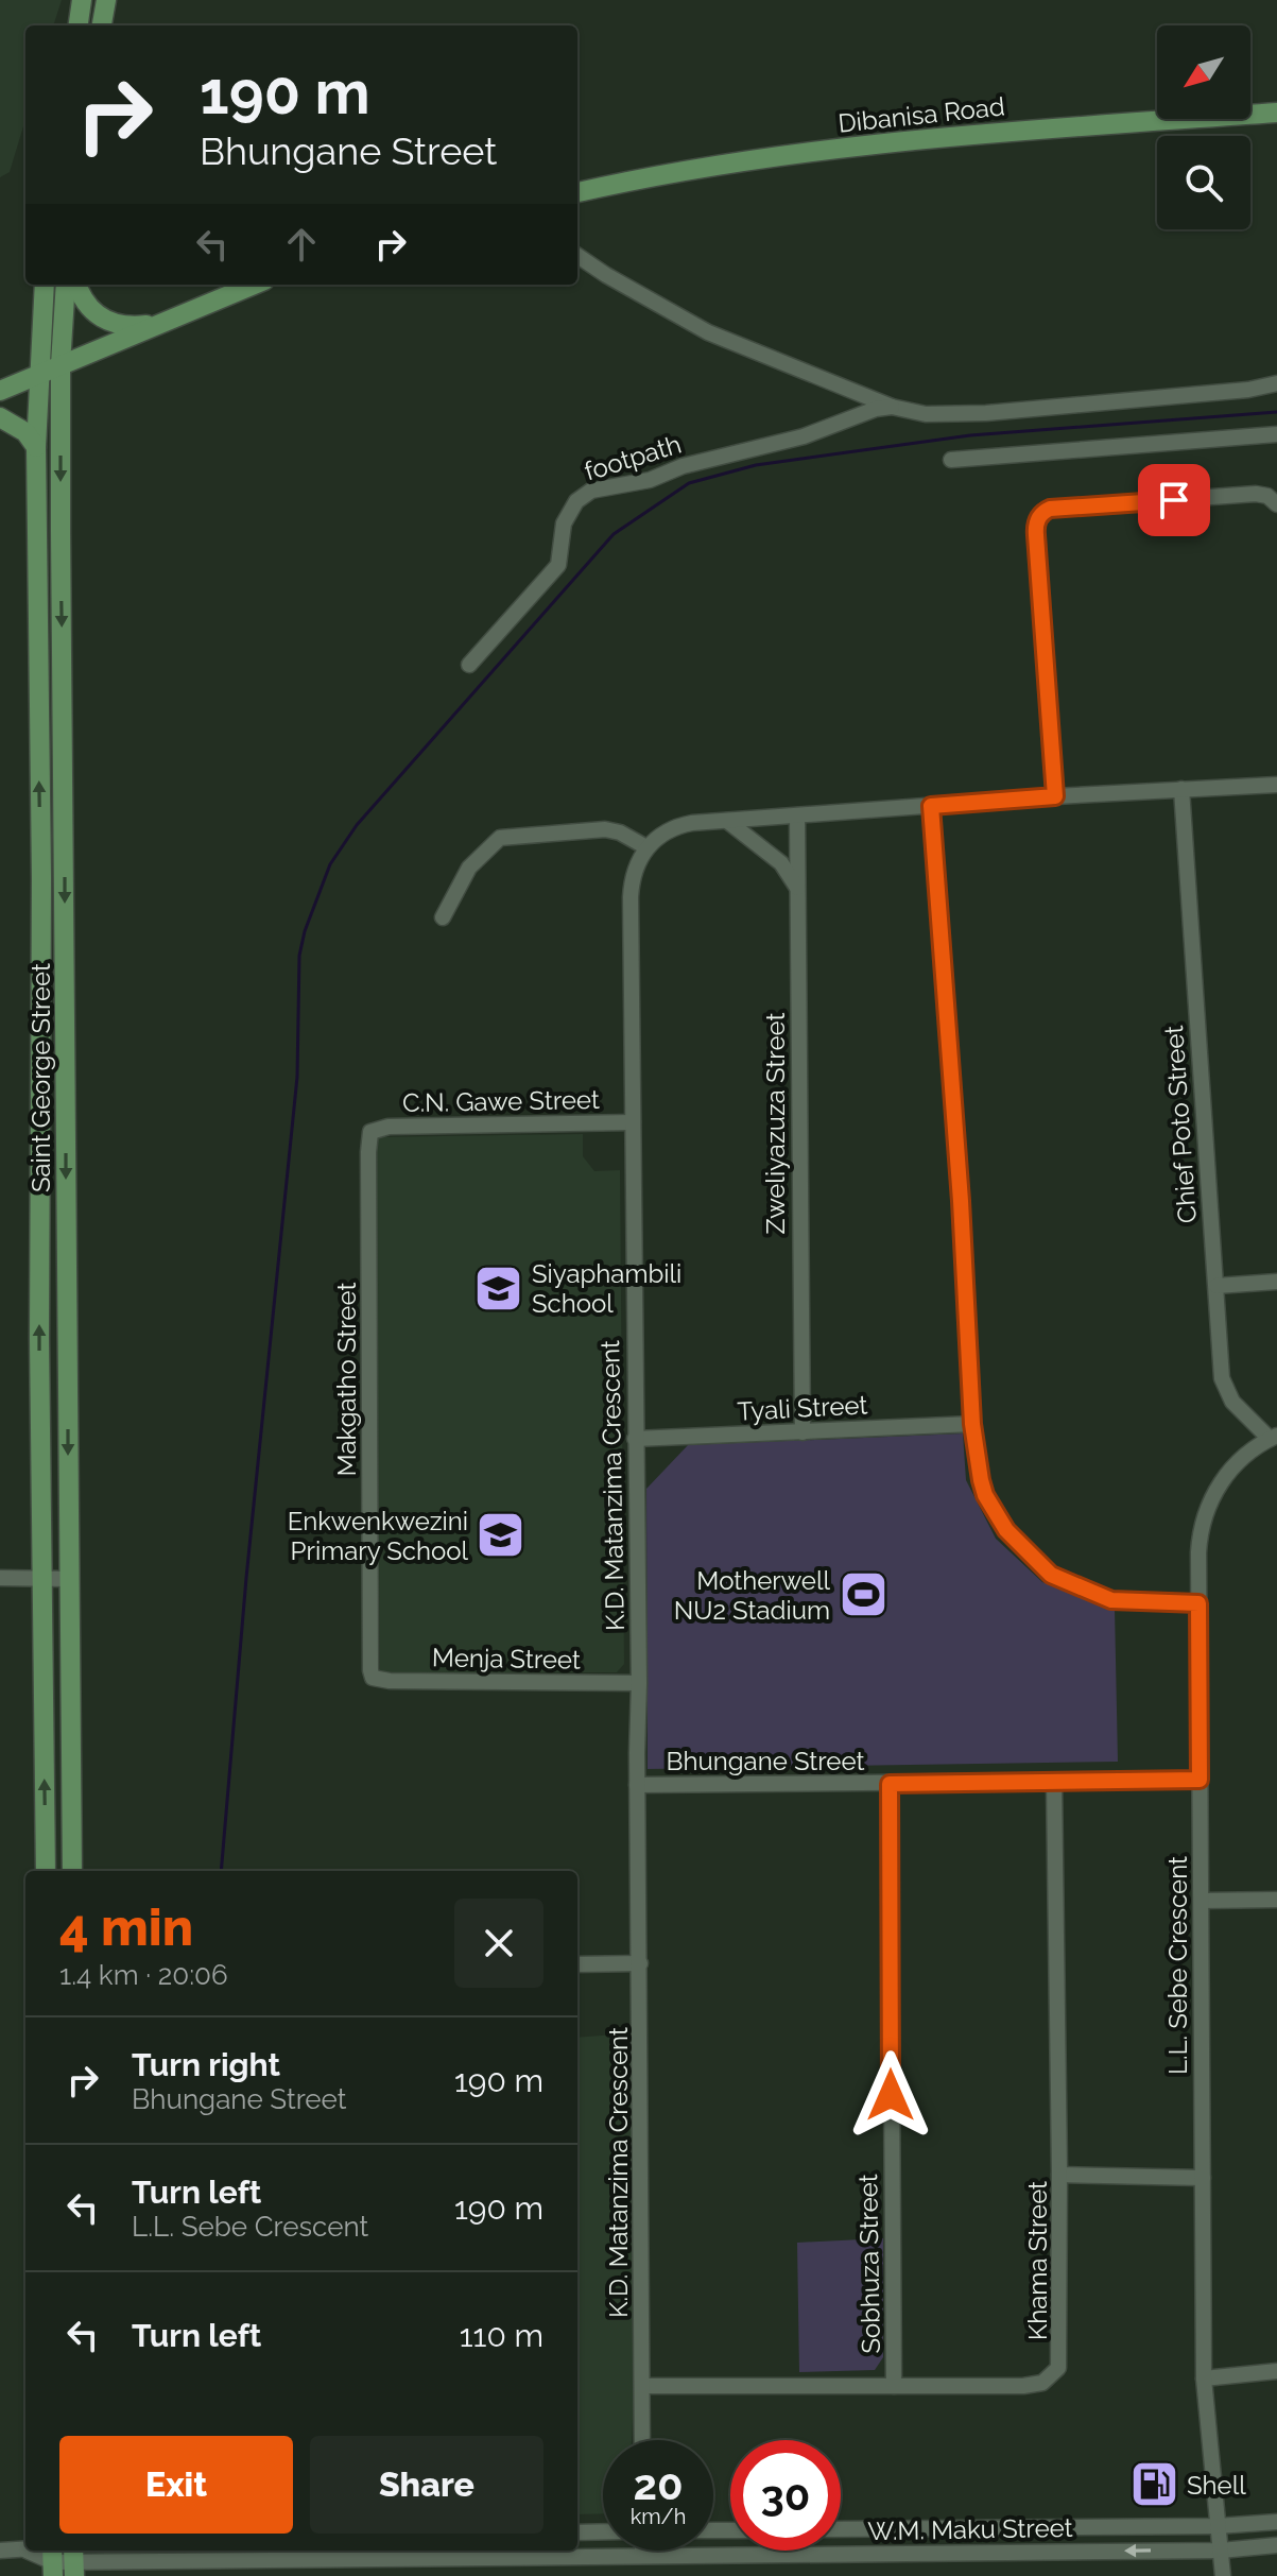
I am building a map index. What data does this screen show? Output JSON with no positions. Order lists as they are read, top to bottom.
{
  "streets": {
    "main road": ["Dibanisa Road", "Saint George Street"],
    "street": [
      "footpath",
      "C.N. Gawe Street",
      "Zweliyazuza Street",
      "Chief Poto Street",
      "Makgatho Street",
      "Tyali Street",
      "K.D. Matanzima Crescent",
      "Menja Street",
      "Bhungane Street",
      "L.L. Sebe Crescent",
      "Khama Street",
      "Sobhuza Street",
      "W.M. Maku Street"
    ]
  },
  "crossings": [
    ["C.N. Gawe Street", "Makgatho Street"],
    ["C.N. Gawe Street", "K.D. Matanzima Crescent"],
    ["Zweliyazuza Street", "Tyali Street"],
    ["Chief Poto Street", "L.L. Sebe Crescent"],
    ["Makgatho Street", "Menja Street"],
    ["Tyali Street", "K.D. Matanzima Crescent"],
    ["K.D. Matanzima Crescent", "Menja Street"],
    ["K.D. Matanzima Crescent", "Bhungane Street"],
    ["K.D. Matanzima Crescent", "Khama Street"],
    ["Bhungane Street", "L.L. Sebe Crescent"],
    ["Bhungane Street", "Khama Street"],
    ["Bhungane Street", "Sobhuza Street"],
    ["L.L. Sebe Crescent", "W.M. Maku Street"],
    ["Khama Street", "Sobhuza Street"]
  ],
  "places": {
    "school or university": ["Siyaphambili School", "Enkwenkwezini Primary School"],
    "sports": ["Motherwell NU2 Stadium"],
    "fuel station": ["Shell"]
  },
  "north": "bottom left",
  "page": {
    "turn": ["190 m", "Bhungane Street"],
    "heading": ["4 min", "1.4 km · 20:06"],
    "list": [
      {
        "name": "Turn right",
        "note": "Bhungane Street",
        "value": "190 m"
      },
      {
        "name": "Turn left",
        "note": "L.L. Sebe Crescent",
        "value": "190 m"
      },
      {
        "name": "Turn left",
        "value": "110 m"
      }
    ],
    "buttons": ["Exit", "Share"],
    "speed": "20 km/h",
    "limit": "30"
  }
}
